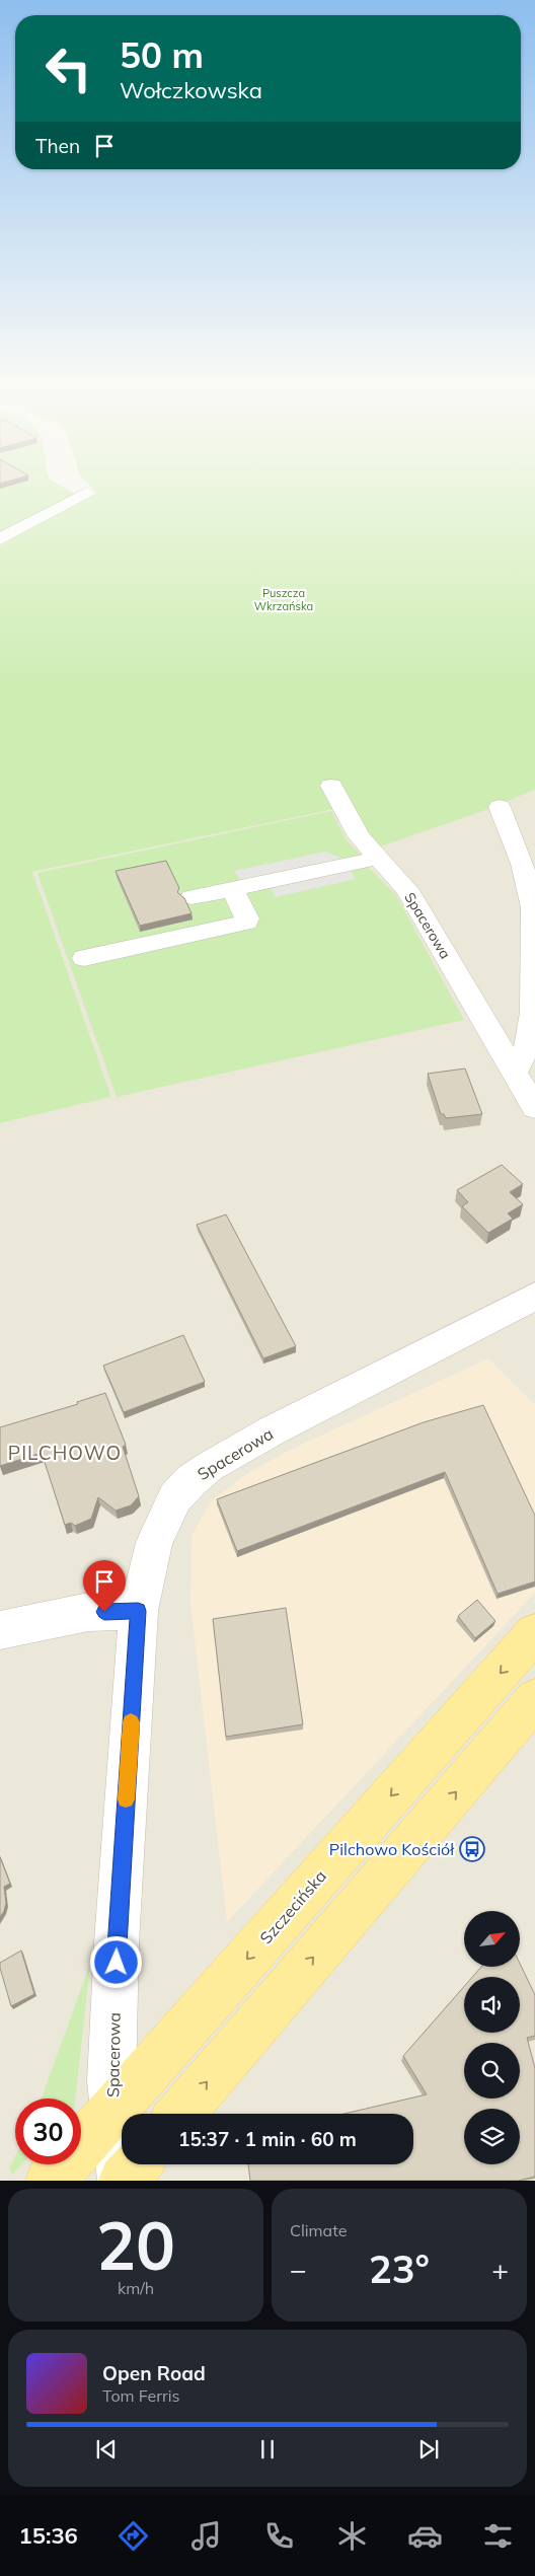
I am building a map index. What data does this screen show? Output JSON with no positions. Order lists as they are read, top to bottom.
{
  "streets": {
    "main road": ["Szczecińska"],
    "street": ["Spacerowa"]
  },
  "crossings": [
    ["Spacerowa", "Szczecińska"]
  ],
  "districts": ["PILCHOWO"],
  "parks": ["Puszcza Wkrzańska"],
  "places": {
    "bus stop": ["Pilchowo Kościół"]
  },
  "north": "top right",
  "page": {
    "turn": ["50 m", "Wołczkowska"],
    "then": "Then",
    "limit": "30",
    "trip": "15:37 · 1 min · 60 m",
    "tile": [
      ["20", "km/h"],
      "Climate"
    ],
    "heat": ["−", "23°", "+"],
    "song": ["Open Road", "Tom Ferris"],
    "tabs": "15:36"
  }
}
